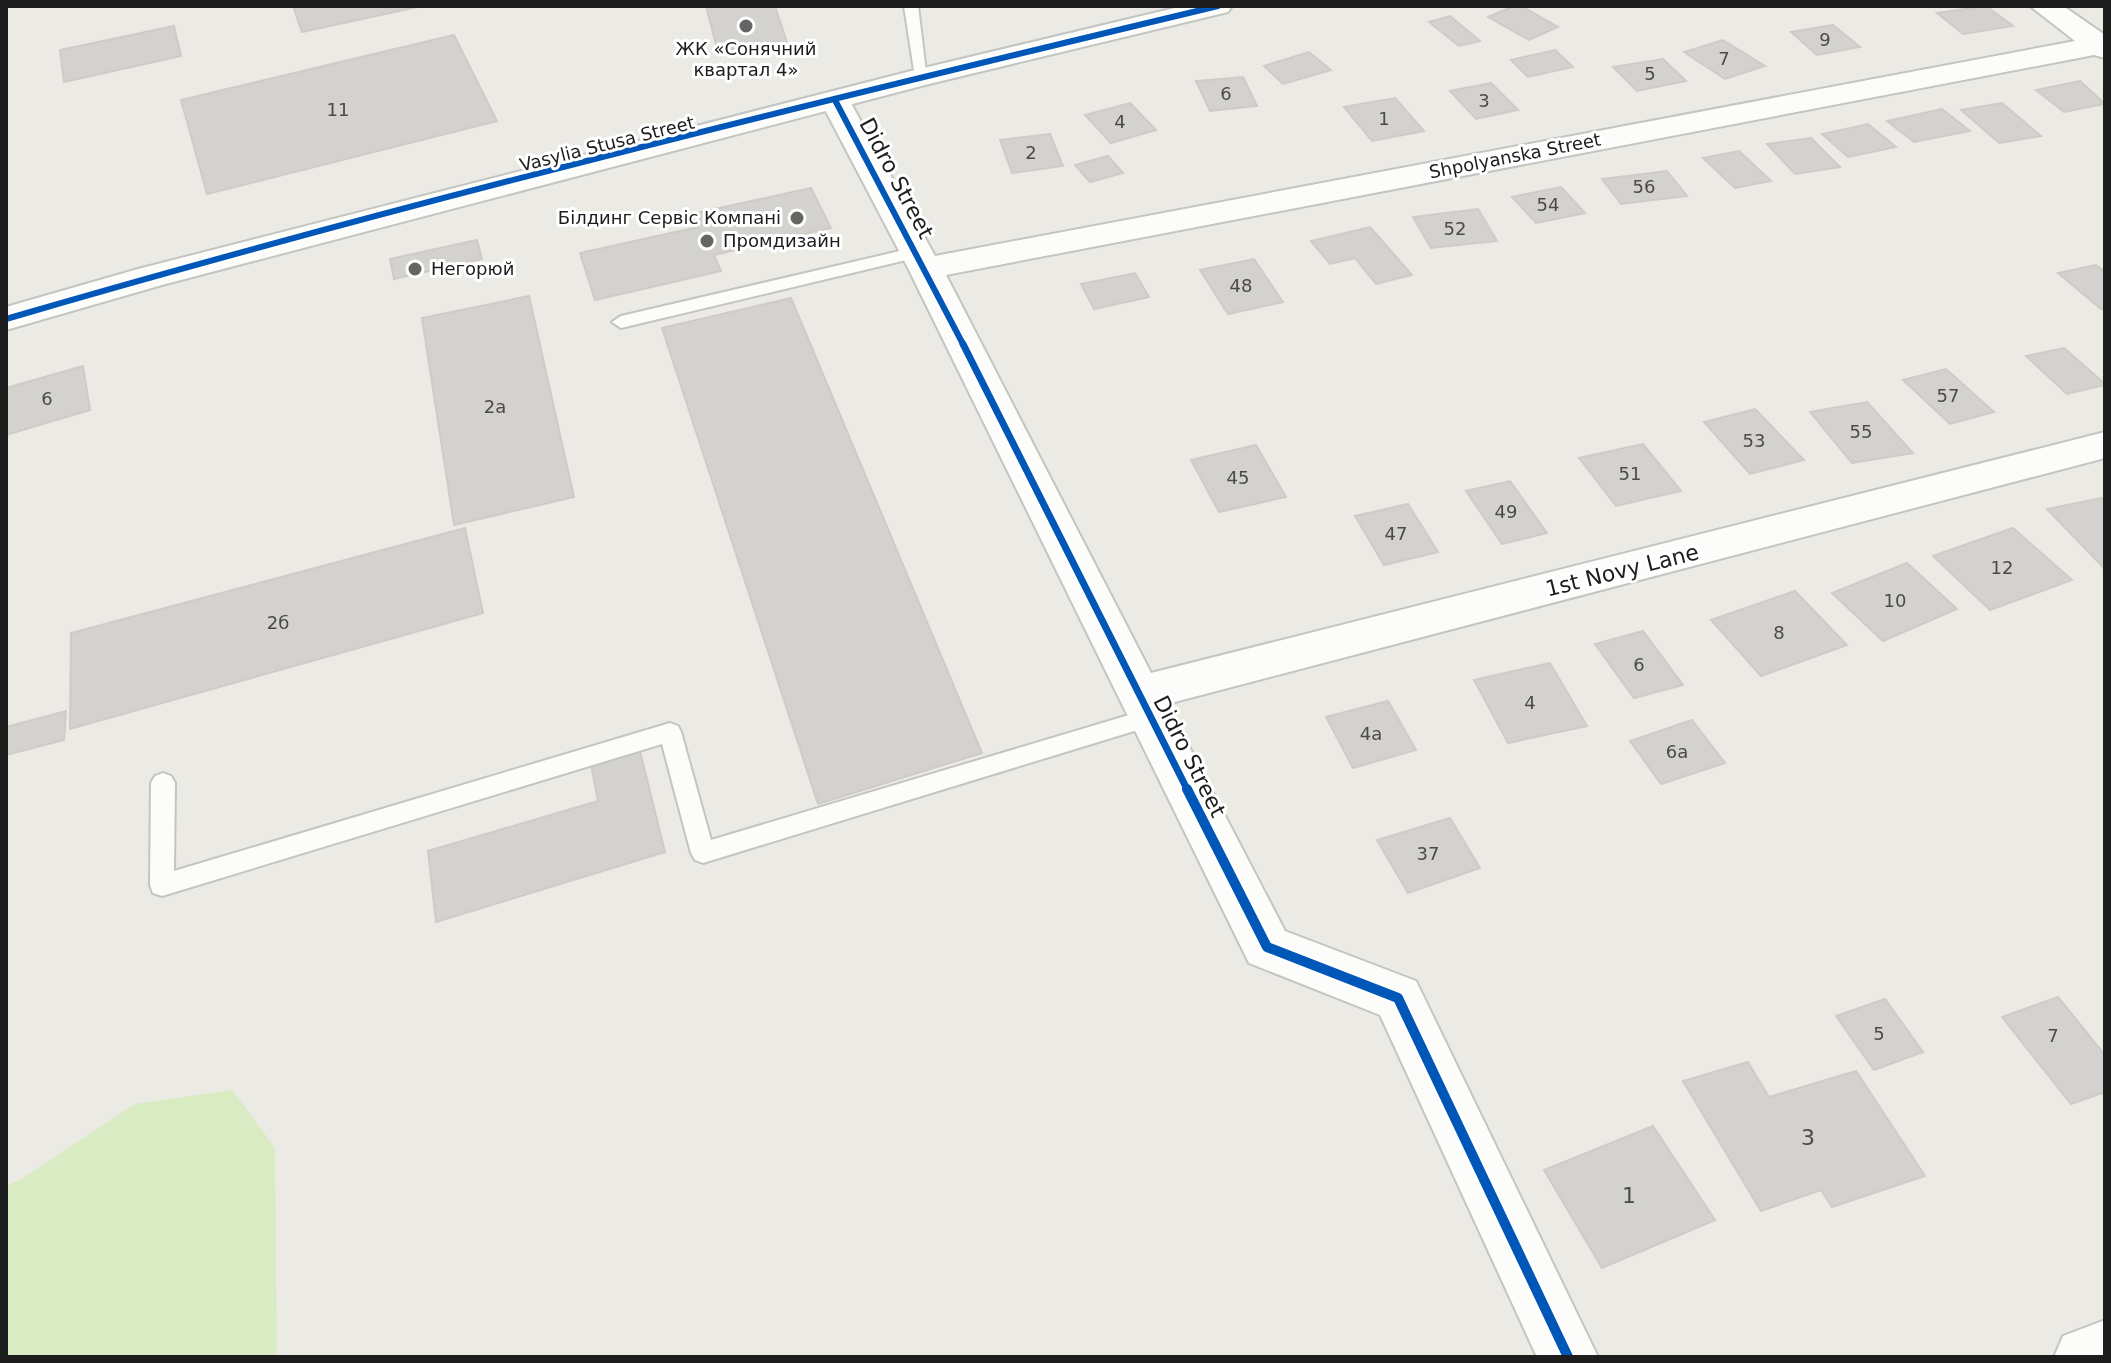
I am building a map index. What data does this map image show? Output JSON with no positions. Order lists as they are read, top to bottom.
{
  "streets": {
    "street": [
      "Vasylia Stusa Street",
      "Shpolyanska Street",
      "Didro Street",
      "1st Novy Lane"
    ]
  },
  "crossings": [
    ["Vasylia Stusa Street", "Didro Street"],
    ["Shpolyanska Street", "Didro Street"],
    ["Didro Street", "1st Novy Lane"]
  ],
  "places": [
    "ЖК «Сонячний квартал 4»",
    "Білдинг Сервіс Компані",
    "Промдизайн",
    "Негорюй"
  ],
  "house_numbers": [
    "9",
    "7",
    "5",
    "6",
    "3",
    "11",
    "1",
    "4",
    "2",
    "56",
    "54",
    "52",
    "48",
    "57",
    "6",
    "2а",
    "55",
    "53",
    "51",
    "45",
    "49",
    "47",
    "12",
    "10",
    "2б",
    "8",
    "6",
    "4",
    "4а",
    "6а",
    "37",
    "5",
    "7",
    "3",
    "1"
  ]
}
